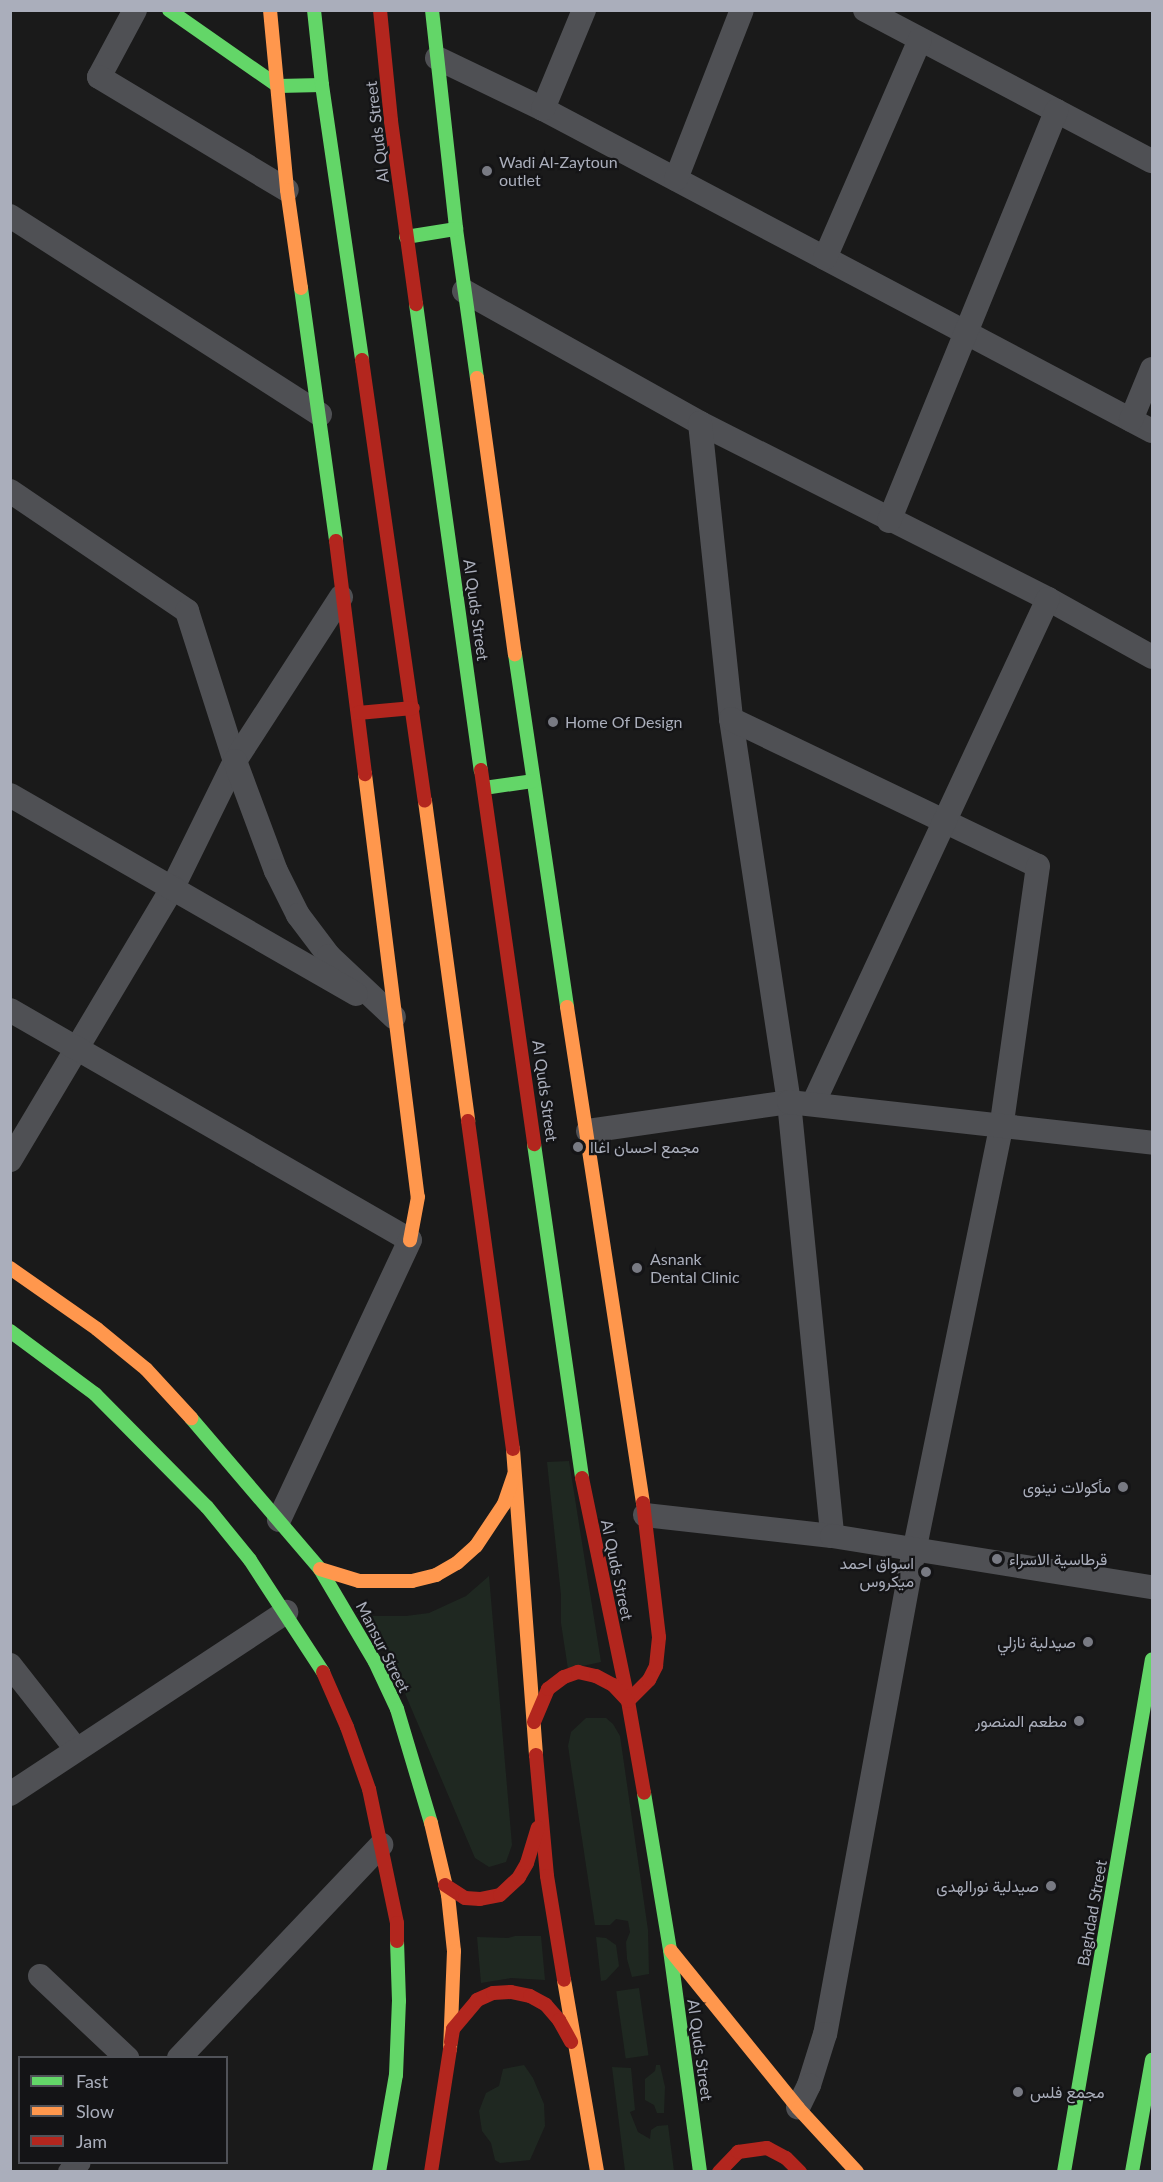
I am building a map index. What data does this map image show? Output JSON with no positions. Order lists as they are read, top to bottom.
{
  "streets": {
    "main road": ["Al Quds Street", "Mansur Street", "Baghdad Street"]
  },
  "places": [
    "Wadi Al-Zaytoun outlet",
    "Home Of Design",
    "مجمع احسان اغاا",
    "Asnank Dental Clinic",
    "مأكولات نينوى",
    "قرطاسية الاسراء",
    "اسواق احمد ميكروس",
    "صيدلية نازلي",
    "مطعم المنصور",
    "صيدلية نورالهدى",
    "مجمع فلس"
  ],
  "legend": ["Fast", "Slow", "Jam"]
}
